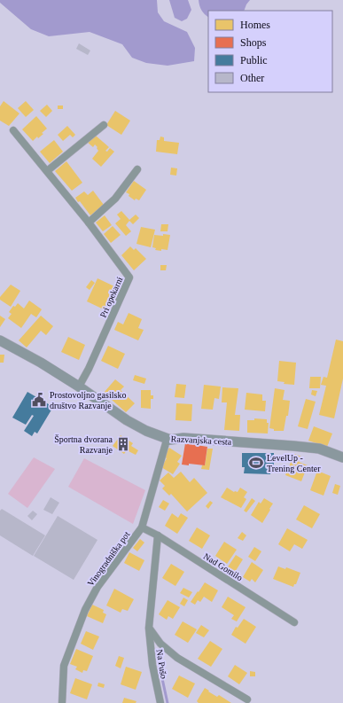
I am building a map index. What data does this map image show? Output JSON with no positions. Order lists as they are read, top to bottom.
{
  "streets": {
    "street": [
      "Pri opekarni",
      "Razvanjska cesta",
      "Vinogradniška pot",
      "Nad Gomilo",
      "Na Pušo"
    ]
  },
  "crossings": [
    ["Pri opekarni", "Razvanjska cesta"],
    ["Razvanjska cesta", "Vinogradniška pot"],
    ["Vinogradniška pot", "Nad Gomilo"],
    ["Nad Gomilo", "Na Pušo"]
  ],
  "places": {
    "public building": ["Prostovoljno gasilsko društvo Razvanje"],
    "building": ["Športna dvorana Razvanje"],
    "sports": ["LevelUp - Trening Center"]
  },
  "legend": [
    "Homes",
    "Shops",
    "Public",
    "Other"
  ]
}
